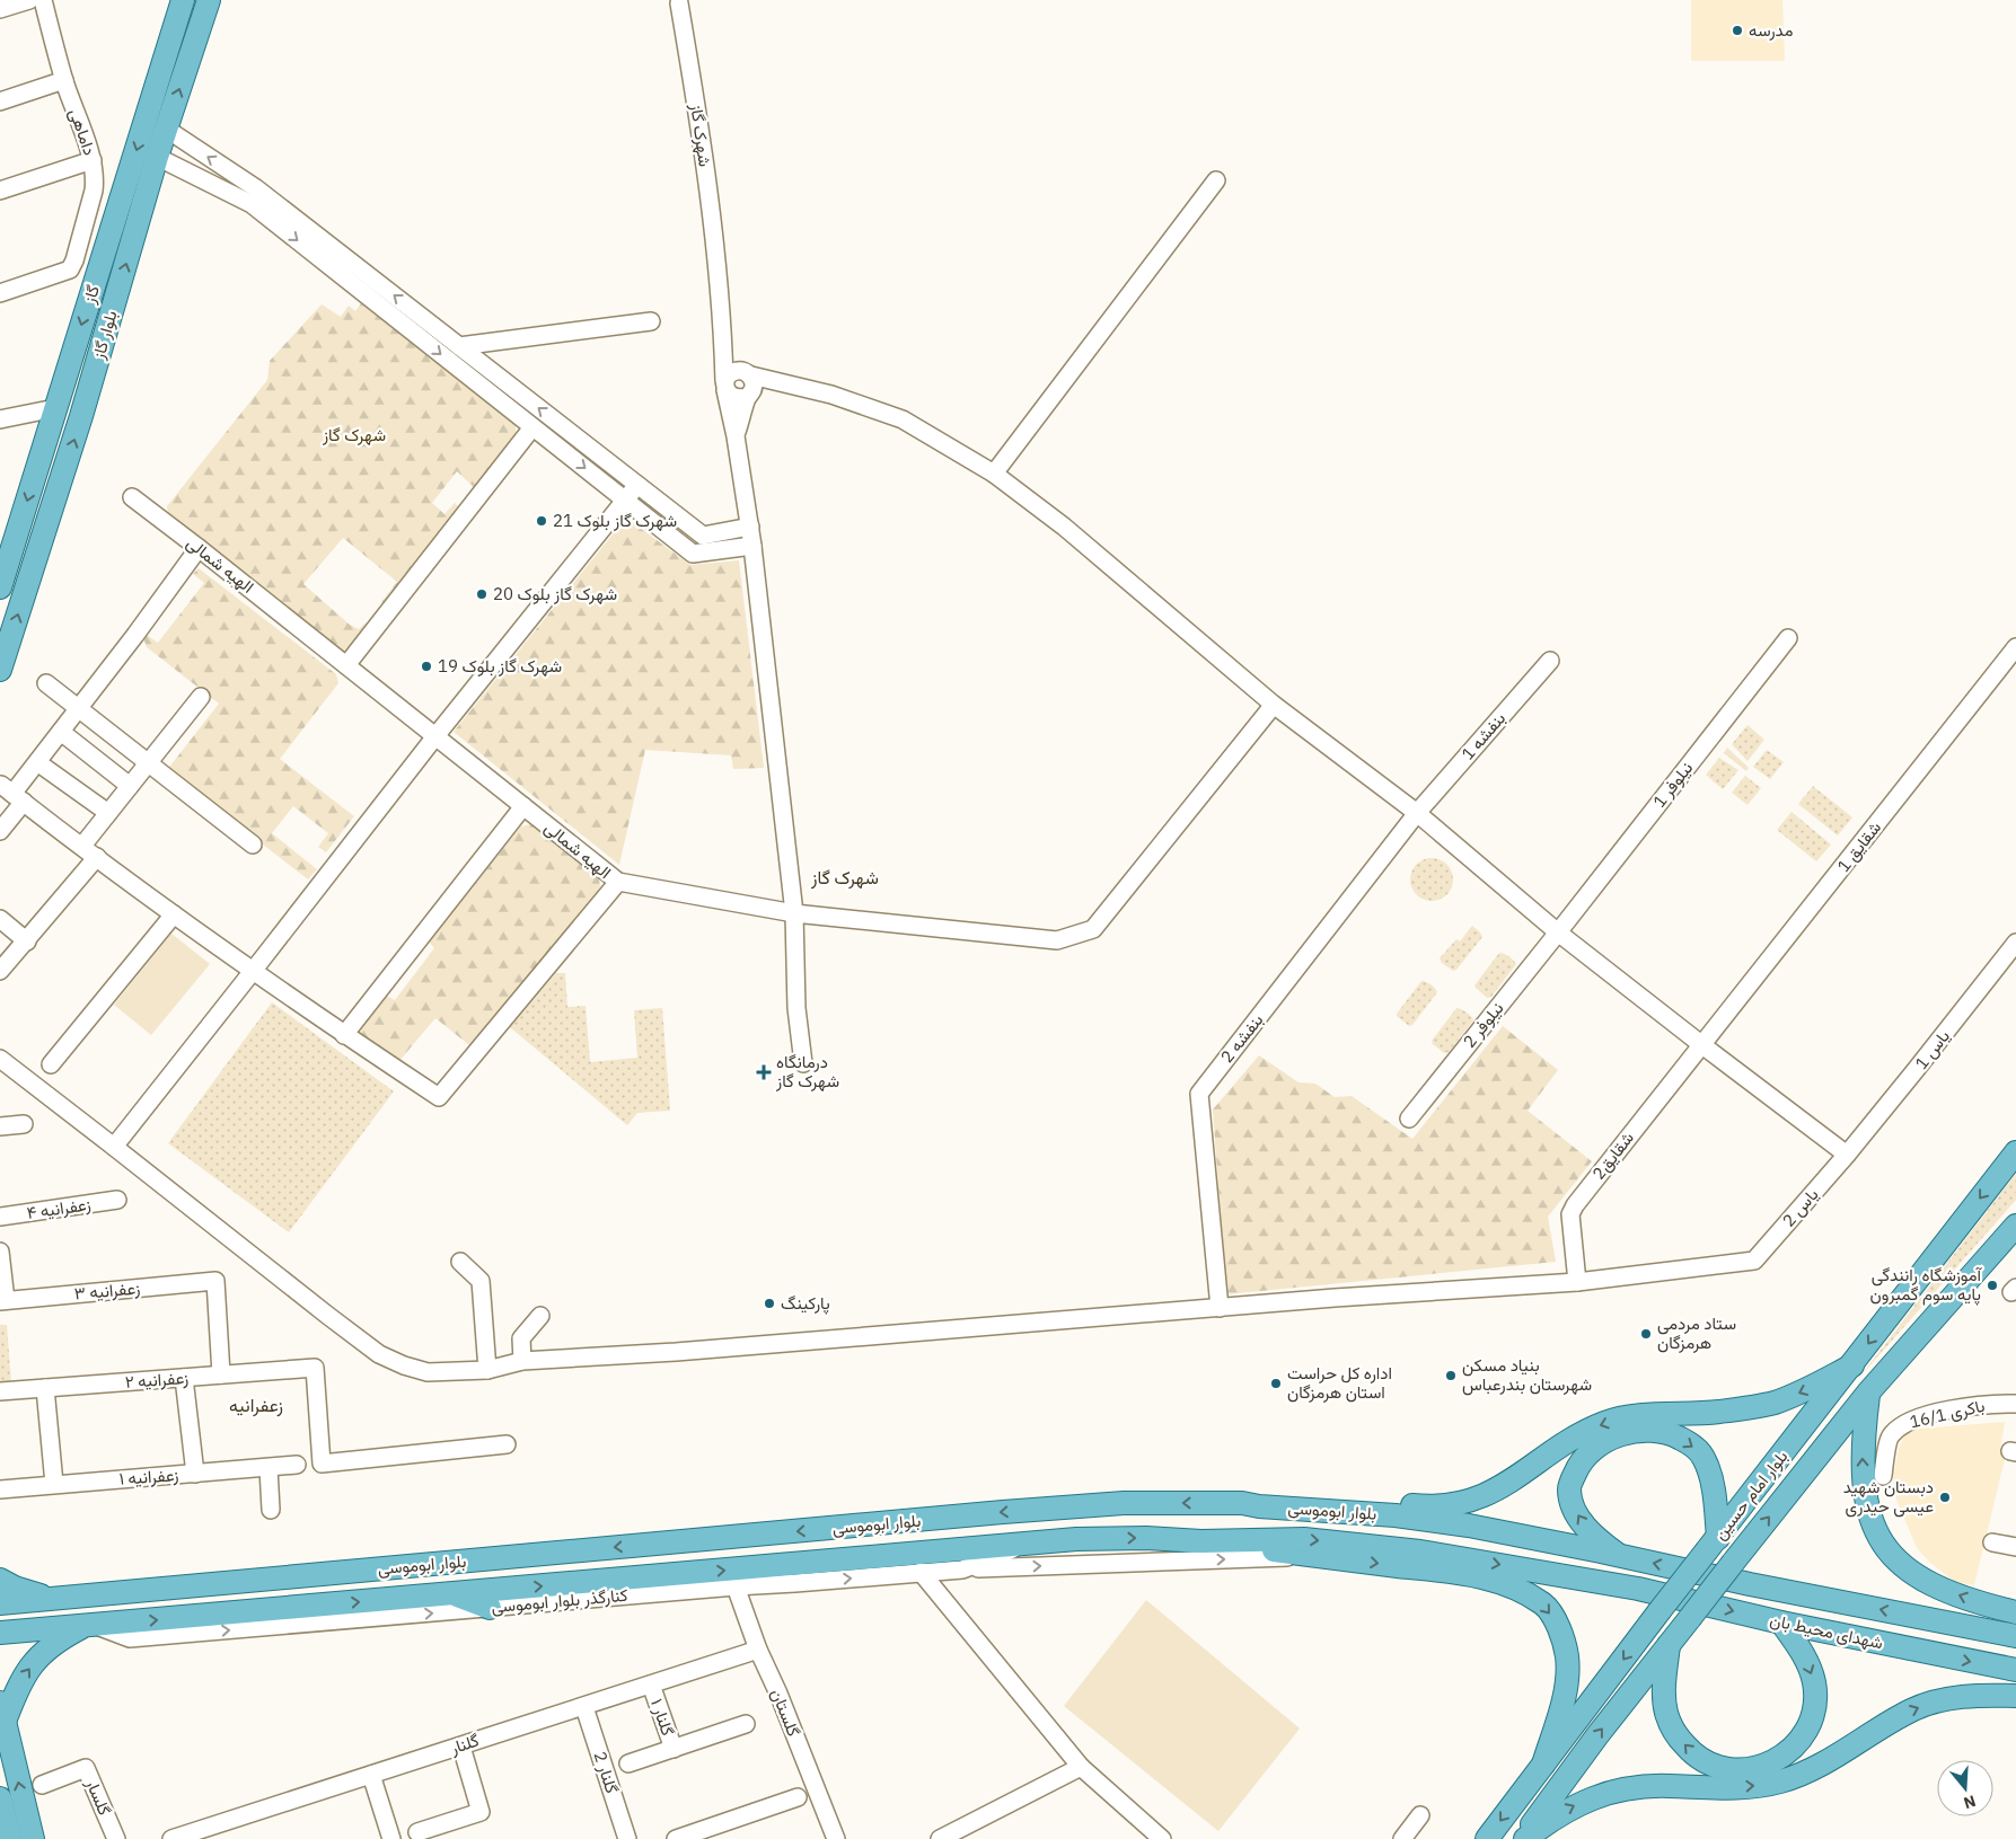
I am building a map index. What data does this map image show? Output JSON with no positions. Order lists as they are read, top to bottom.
{
  "streets": {
    "main road": [
      "گاز",
      "بلوار گاز",
      "بلوار امام حسین",
      "بلوار ابوموسی",
      "شهدای محیط بان"
    ],
    "street": [
      "داماهی",
      "شهرک گاز",
      "الهیه شمالی",
      "بنفشه 1",
      "نیلوفر 1",
      "شقایق 1",
      "نیلوفر 2",
      "بنفشه 2",
      "یاس 1",
      "شقایق2",
      "یاس 2",
      "زعفرانیه ۴",
      "زعفرانیه ۳",
      "زعفرانیه ۲",
      "باکری 16/1",
      "زعفرانیه ۱",
      "کنارگذر بلوار ابوموسی",
      "گلستان",
      "گلنار ۱",
      "گلنار",
      "گلنار 2",
      "گلسار"
    ]
  },
  "crossings": [
    ["بنفشه 1", "بنفشه 2"],
    ["نیلوفر 1", "نیلوفر 2"],
    ["شقایق 1", "شقایق2"],
    ["یاس 1", "یاس 2"],
    ["شقایق2", "یاس 2"],
    ["زعفرانیه ۳", "زعفرانیه ۲"],
    ["بلوار ابوموسی", "کنارگذر بلوار ابوموسی"],
    ["بلوار ابوموسی", "شهدای محیط بان"],
    ["کنارگذر بلوار ابوموسی", "گلستان"],
    ["گلستان", "گلنار"],
    ["گلنار ۱", "گلنار"],
    ["گلنار", "گلنار 2"]
  ],
  "one_way": ["گاز", "بلوار گاز", "کنارگذر بلوار ابوموسی"],
  "districts": ["شهرک گاز", "زعفرانیه"],
  "parks": ["شهرک گاز"],
  "places": {
    "other": [
      "مدرسه",
      "شهرک گاز بلوک 21",
      "شهرک گاز بلوک 20",
      "شهرک گاز بلوک 19",
      "آموزشگاه رانندگی پایه سوم گمبرون",
      "پارکینگ",
      "ستاد مردمی هرمزگان",
      "بنیاد مسکن شهرستان بندرعباس",
      "اداره کل حراست استان هرمزگان",
      "دبستان شهید عیسی حیدری"
    ],
    "health": ["درمانگاه شهرک گاز"]
  },
  "north": "bottom"
}
